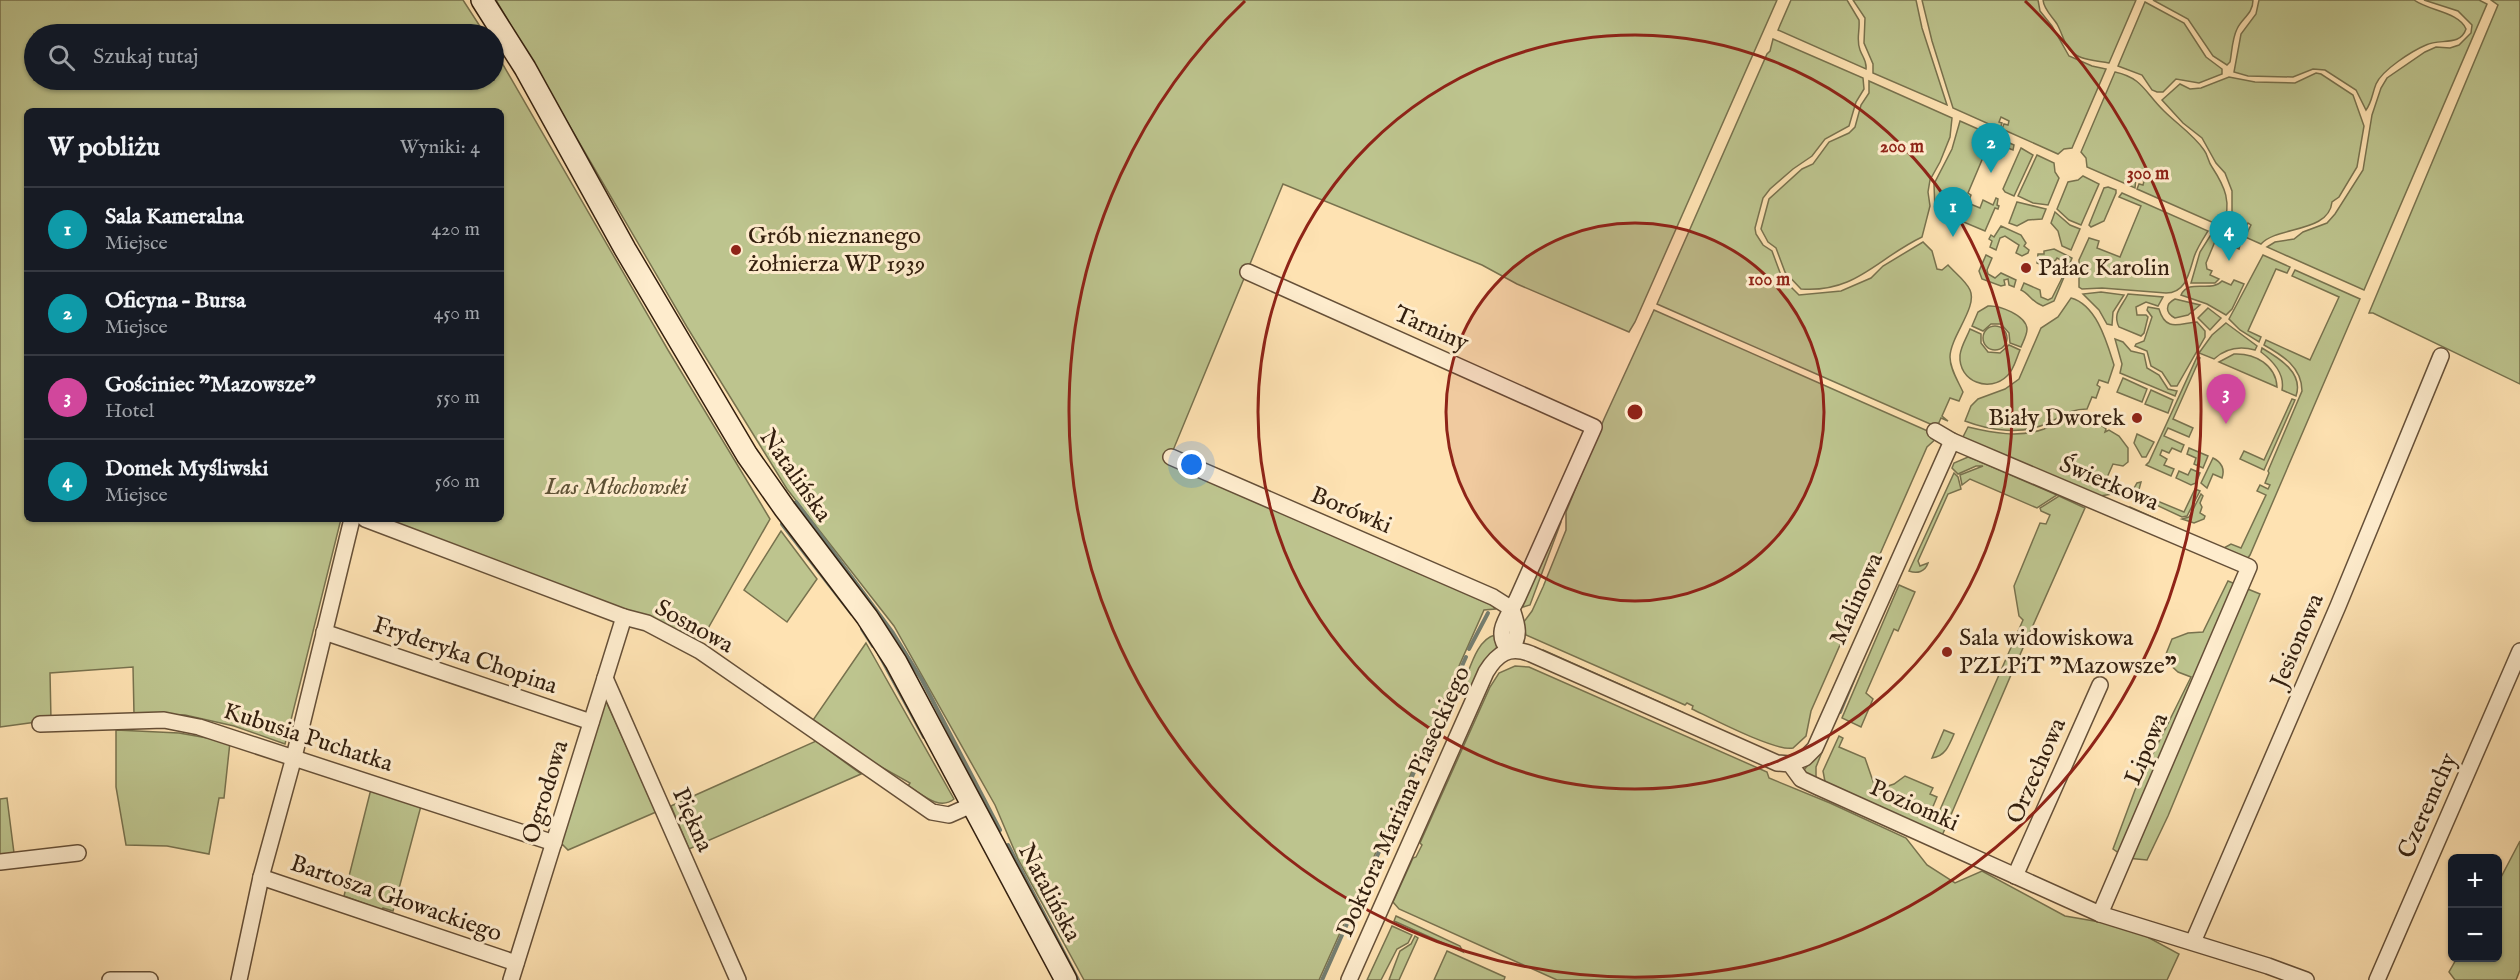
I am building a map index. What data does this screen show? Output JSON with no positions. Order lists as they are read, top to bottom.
{
  "streets": {
    "main road": ["Natalińska"],
    "street": [
      "Tarniny",
      "Świerkowa",
      "Borówki",
      "Malinowa",
      "Sosnowa",
      "Jesionowa",
      "Fryderyka Chopina",
      "Kubusia Puchatka",
      "Lipowa",
      "Orzechowa",
      "Ogrodowa",
      "Doktora Mariana Piaseckiego",
      "Poziomki",
      "Czeremchy",
      "Piękna",
      "Bartosza Głowackiego"
    ]
  },
  "crossings": [
    ["Tarniny", "Borówki"],
    ["Natalińska", "Sosnowa"],
    ["Świerkowa", "Malinowa"],
    ["Świerkowa", "Lipowa"],
    ["Malinowa", "Poziomki"],
    ["Sosnowa", "Ogrodowa"],
    ["Jesionowa", "Poziomki"],
    ["Fryderyka Chopina", "Ogrodowa"],
    ["Kubusia Puchatka", "Ogrodowa"],
    ["Lipowa", "Poziomki"],
    ["Orzechowa", "Poziomki"],
    ["Ogrodowa", "Piękna"],
    ["Ogrodowa", "Bartosza Głowackiego"],
    ["Doktora Mariana Piaseckiego", "Poziomki"]
  ],
  "parks": ["Las Młochowski"],
  "places": [
    "Grób nieznanego żołnierza WP 1939",
    "Pałac Karolin",
    "Biały Dworek",
    "Sala widowiskowa PZLPiT \"Mazowsze\""
  ],
  "page": {
    "search": "Szukaj tutaj",
    "heading": ["W pobliżu", "Wyniki: 4"],
    "pins": [
      "2",
      "1",
      "4",
      "3"
    ],
    "list": [
      {
        "mark": "1",
        "name": "Sala Kameralna",
        "note": "Miejsce",
        "value": "420 m"
      },
      {
        "mark": "2",
        "name": "Oficyna – Bursa",
        "note": "Miejsce",
        "value": "450 m"
      },
      {
        "mark": "3",
        "name": "Gościniec \"Mazowsze\"",
        "note": "Hotel",
        "value": "550 m"
      },
      {
        "mark": "4",
        "name": "Domek Myśliwski",
        "note": "Miejsce",
        "value": "560 m"
      }
    ],
    "map_buttons": ["+", "−"]
  },
  "rings": ["200 m", "300 m", "100 m"]
}
